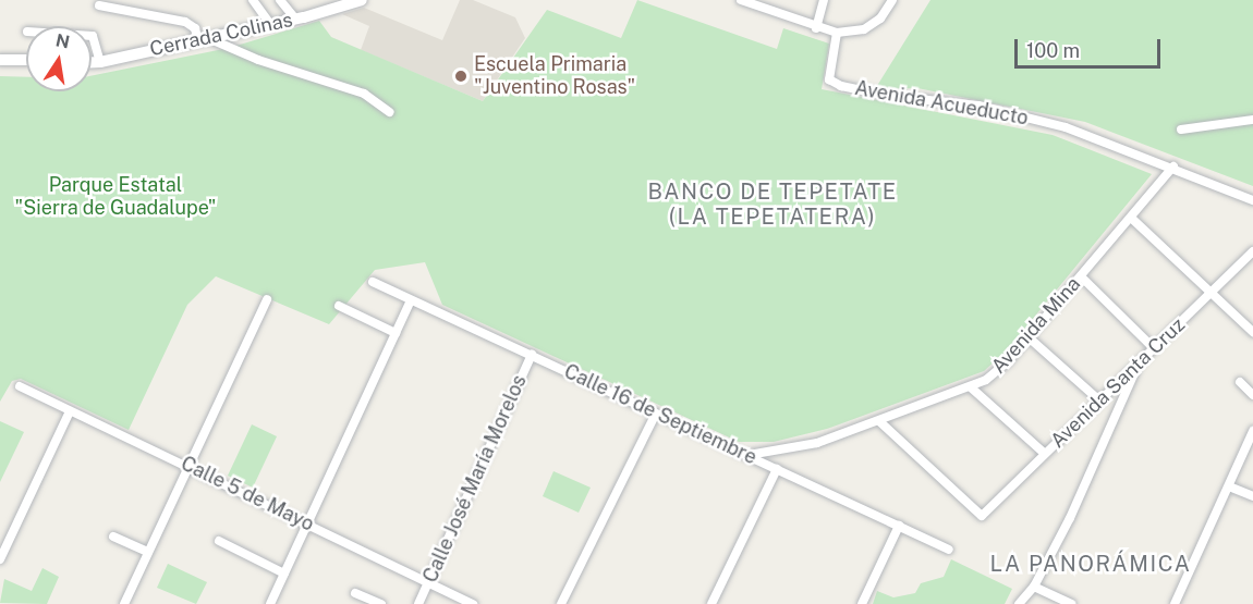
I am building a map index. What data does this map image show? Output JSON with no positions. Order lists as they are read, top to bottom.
{
  "streets": {
    "main road": ["Cerrada Colinas"],
    "street": [
      "Avenida Acueducto",
      "Avenida Mina",
      "Avenida Santa Cruz",
      "Calle 16 de Septiembre",
      "Calle José María Morelos",
      "Calle 5 de Mayo"
    ]
  },
  "crossings": [
    ["Avenida Acueducto", "Avenida Mina"],
    ["Avenida Mina", "Avenida Santa Cruz"],
    ["Avenida Mina", "Calle 16 de Septiembre"],
    ["Calle 16 de Septiembre", "Calle José María Morelos"],
    ["Calle José María Morelos", "Calle 5 de Mayo"]
  ],
  "districts": ["BANCO DE TEPETATE (LA TEPETATERA)", "LA PANORÁMICA"],
  "parks": ["Parque Estatal \"Sierra de Guadalupe\""],
  "places": ["Escuela Primaria \"Juventino Rosas\""],
  "scale_bar": "100 m",
  "north": "top"
}
